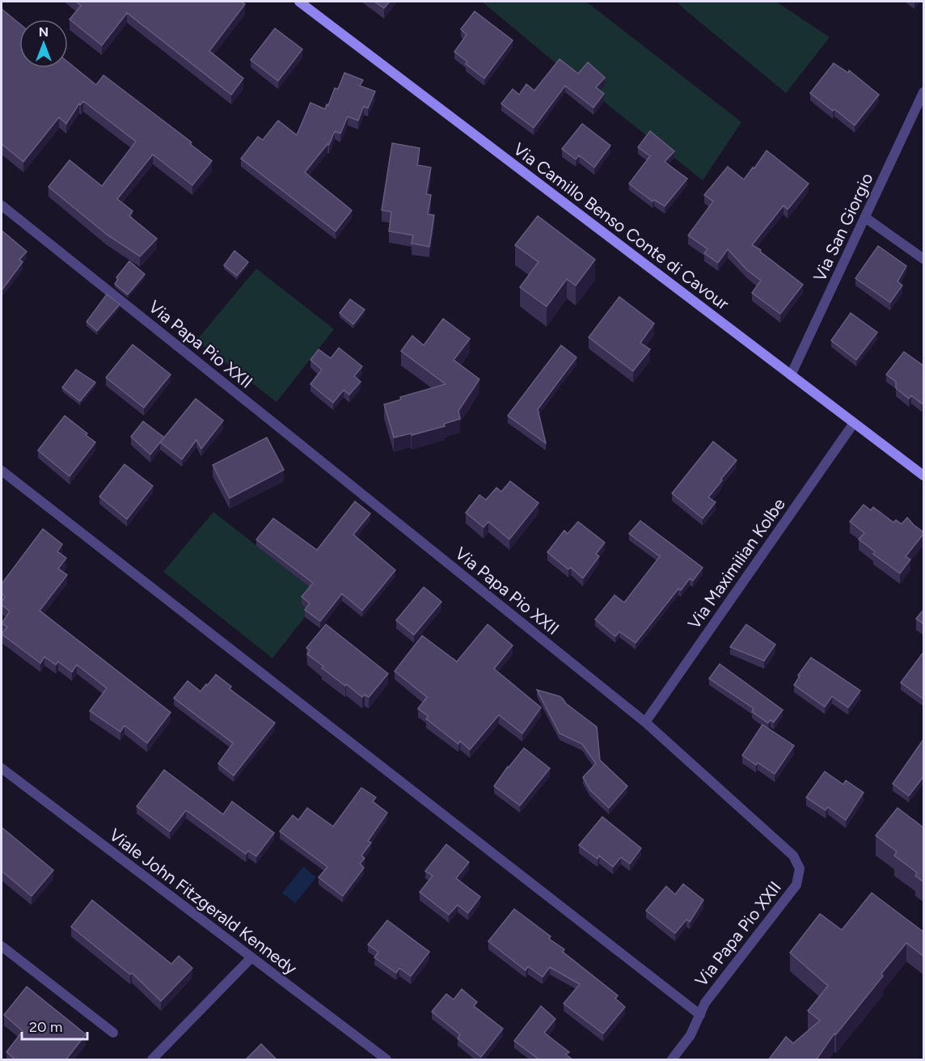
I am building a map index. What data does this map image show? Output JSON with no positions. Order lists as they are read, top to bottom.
{
  "streets": {
    "street": [
      "Via Camillo Benso Conte di Cavour",
      "Via San Giorgio",
      "Via Papa Pio XXII",
      "Via Maximilian Kolbe",
      "Viale John Fitzgerald Kennedy"
    ]
  },
  "crossings": [
    ["Via Camillo Benso Conte di Cavour", "Via San Giorgio"],
    ["Via Camillo Benso Conte di Cavour", "Via Maximilian Kolbe"],
    ["Via Papa Pio XXII", "Via Maximilian Kolbe"]
  ],
  "scale_bar": "20 m",
  "north": "top"
}
